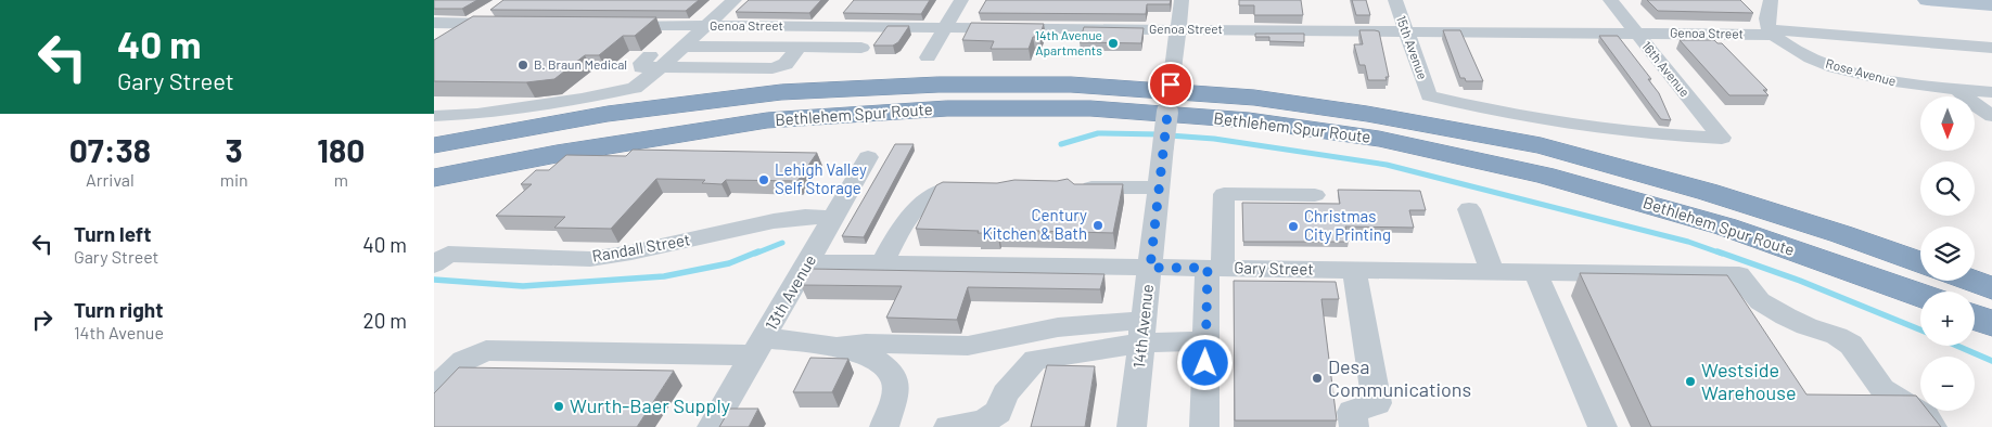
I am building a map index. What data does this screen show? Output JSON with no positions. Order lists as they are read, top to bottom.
{
  "streets": {
    "highway": ["Bethlehem Spur Route"],
    "street": [
      "Genoa Street",
      "15th Avenue",
      "16th Avenue",
      "Rose Avenue",
      "Randall Street",
      "Gary Street",
      "13th Avenue",
      "14th Avenue"
    ]
  },
  "crossings": [
    ["Genoa Street", "15th Avenue"],
    ["Genoa Street", "16th Avenue"],
    ["Genoa Street", "Rose Avenue"],
    ["Genoa Street", "14th Avenue"],
    ["15th Avenue", "16th Avenue"],
    ["Randall Street", "13th Avenue"],
    ["Gary Street", "13th Avenue"],
    ["Gary Street", "14th Avenue"]
  ],
  "places": [
    "14th Avenue Apartments",
    "B. Braun Medical",
    "Lehigh Valley Self Storage",
    "Century Kitchen & Bath",
    "Christmas City Printing",
    "Desa Communications",
    "Westside Warehouse",
    "Wurth-Baer Supply"
  ],
  "north": "bottom",
  "page": {
    "turn": ["40 m", "Gary Street"],
    "map_buttons": ["+", "−"],
    "eta": [
      "07:38",
      "Arrival",
      "3",
      "min",
      "180",
      "m"
    ],
    "list": [
      {
        "name": "Turn left",
        "note": "Gary Street",
        "value": "40 m"
      },
      {
        "name": "Turn right",
        "note": "14th Avenue",
        "value": "20 m"
      }
    ]
  }
}
